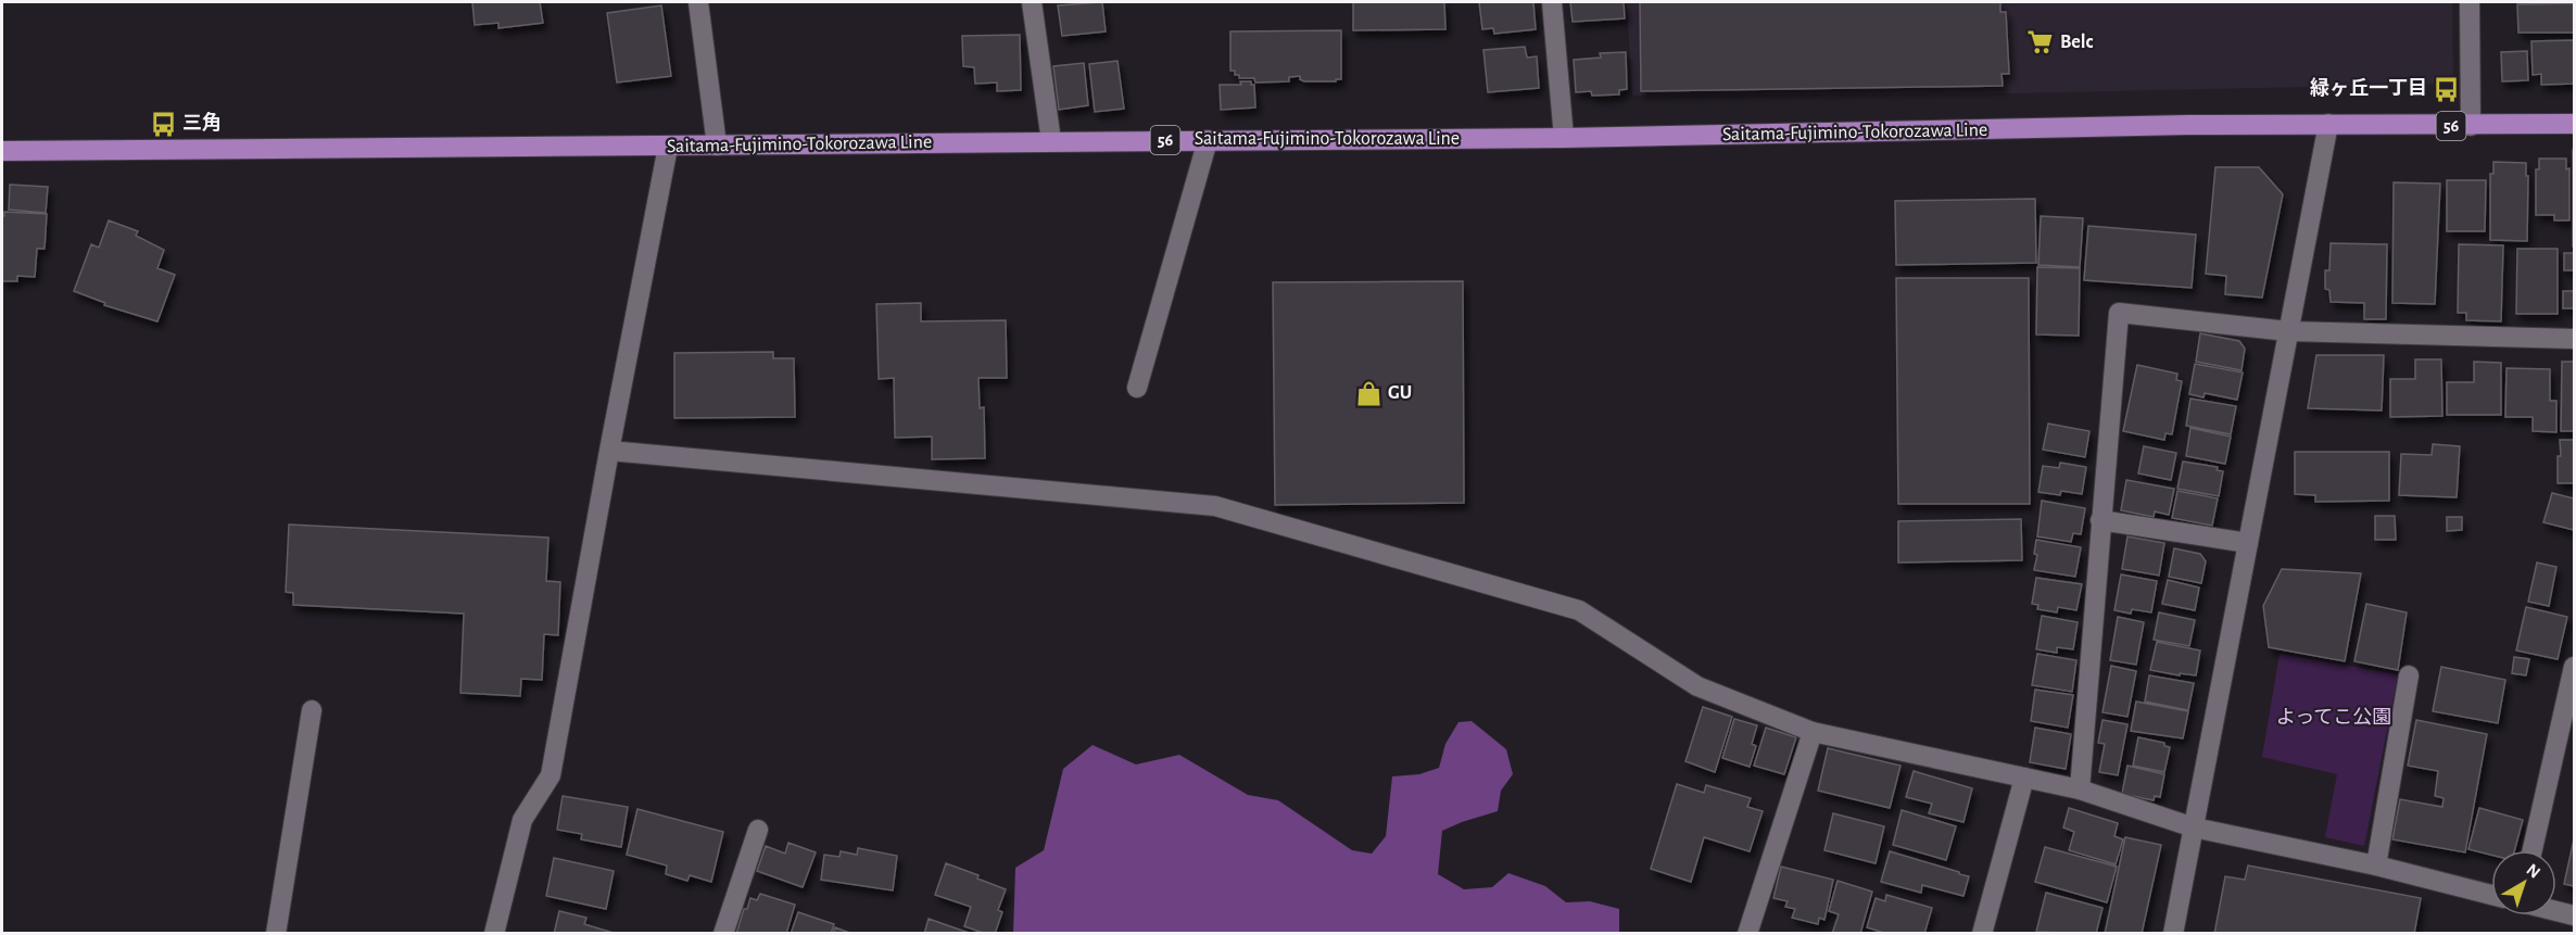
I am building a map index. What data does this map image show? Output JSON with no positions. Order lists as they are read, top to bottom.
{
  "streets": {
    "main road": ["56", "Saitama-Fujimino-Tokorozawa Line"]
  },
  "parks": ["よってこ公園"],
  "places": {
    "supermarket": ["Belc"],
    "bus stop": ["緑ヶ丘一丁目", "三角"],
    "shop": ["GU"]
  },
  "north": "top right"
}
